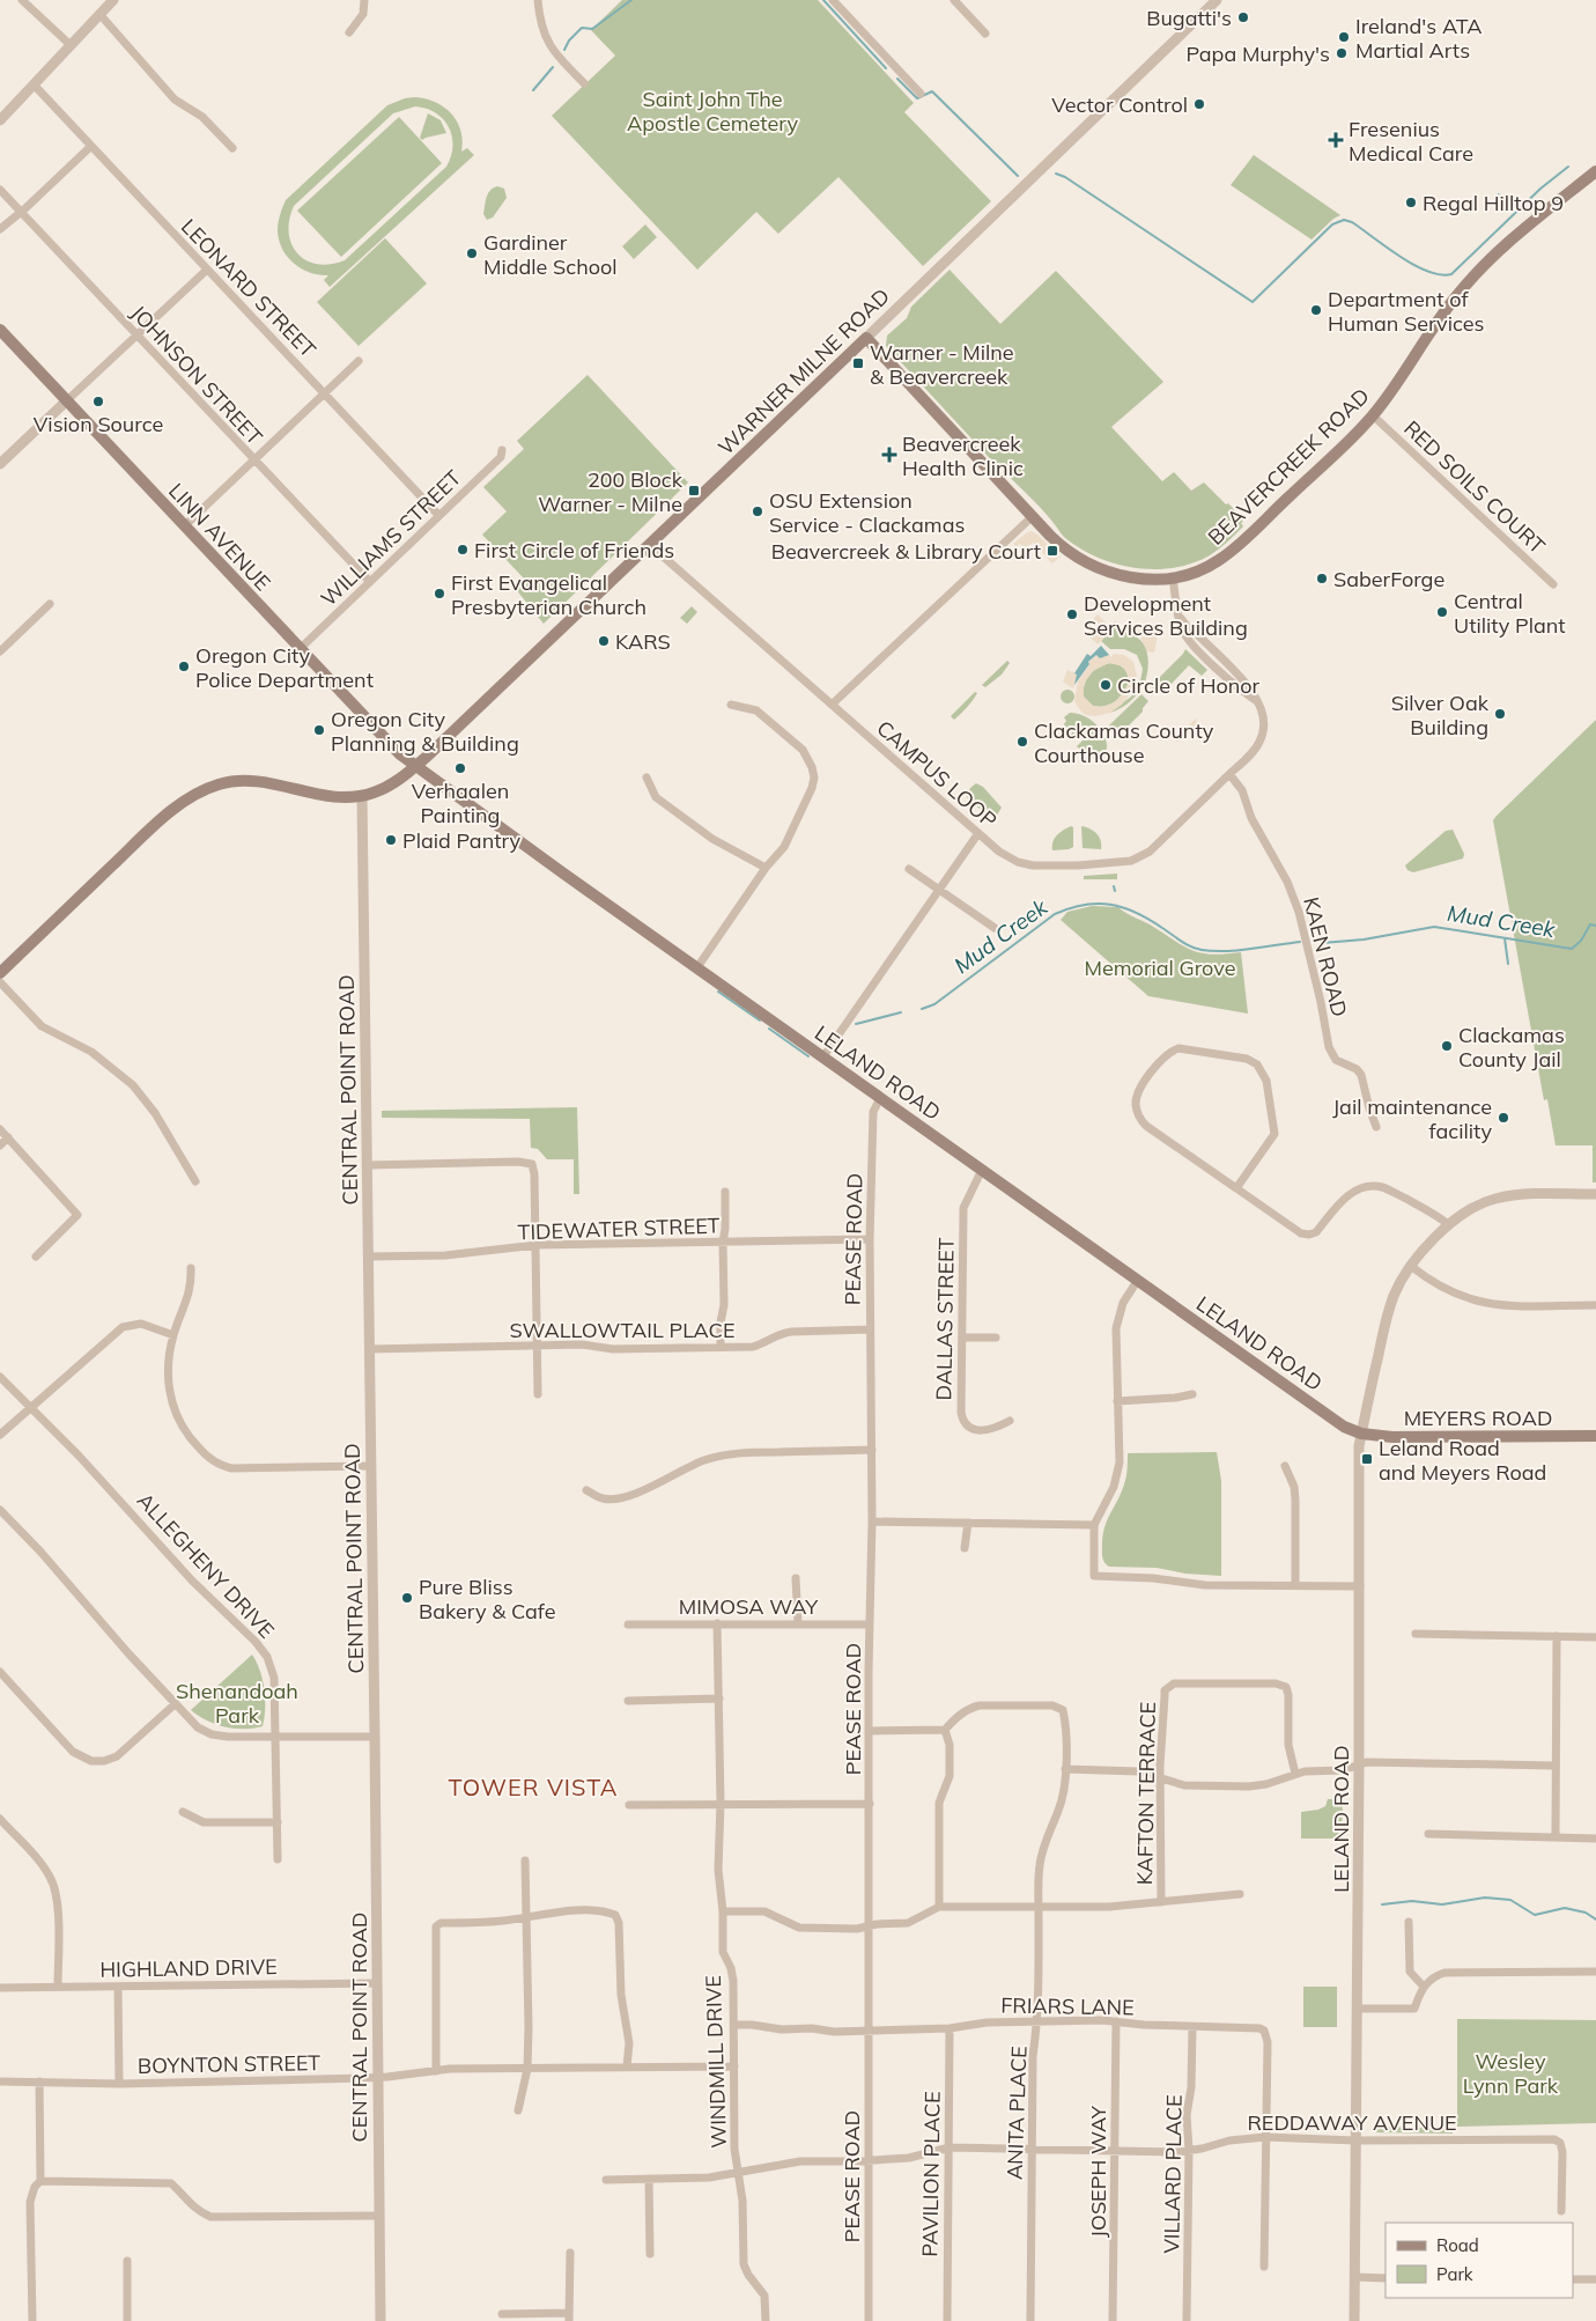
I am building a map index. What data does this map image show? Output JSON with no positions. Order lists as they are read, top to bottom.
{
  "streets": {
    "main road": [
      "WARNER MILNE ROAD",
      "BEAVERCREEK ROAD",
      "LINN AVENUE",
      "LELAND ROAD",
      "MEYERS ROAD"
    ],
    "street": [
      "LEONARD STREET",
      "JOHNSON STREET",
      "RED SOILS COURT",
      "WILLIAMS STREET",
      "CAMPUS LOOP",
      "KAEN ROAD",
      "CENTRAL POINT ROAD",
      "TIDEWATER STREET",
      "PEASE ROAD",
      "DALLAS STREET",
      "SWALLOWTAIL PLACE",
      "ALLEGHENY DRIVE",
      "MIMOSA WAY",
      "KAFTON TERRACE",
      "HIGHLAND DRIVE",
      "FRIARS LANE",
      "WINDMILL DRIVE",
      "BOYNTON STREET",
      "ANITA PLACE",
      "REDDAWAY AVENUE",
      "JOSEPH WAY",
      "PAVILION PLACE",
      "VILLARD PLACE"
    ]
  },
  "crossings": [
    ["LEONARD STREET", "WILLIAMS STREET"],
    ["WARNER MILNE ROAD", "BEAVERCREEK ROAD"],
    ["WARNER MILNE ROAD", "LINN AVENUE"],
    ["WARNER MILNE ROAD", "CAMPUS LOOP"],
    ["WARNER MILNE ROAD", "LELAND ROAD"],
    ["WARNER MILNE ROAD", "CENTRAL POINT ROAD"],
    ["JOHNSON STREET", "WILLIAMS STREET"],
    ["BEAVERCREEK ROAD", "RED SOILS COURT"],
    ["LINN AVENUE", "WILLIAMS STREET"],
    ["LINN AVENUE", "LELAND ROAD"],
    ["CAMPUS LOOP", "KAEN ROAD"],
    ["LELAND ROAD", "PEASE ROAD"],
    ["LELAND ROAD", "DALLAS STREET"],
    ["LELAND ROAD", "MEYERS ROAD"],
    ["LELAND ROAD", "REDDAWAY AVENUE"],
    ["CENTRAL POINT ROAD", "TIDEWATER STREET"],
    ["CENTRAL POINT ROAD", "SWALLOWTAIL PLACE"],
    ["CENTRAL POINT ROAD", "HIGHLAND DRIVE"],
    ["CENTRAL POINT ROAD", "BOYNTON STREET"],
    ["TIDEWATER STREET", "PEASE ROAD"],
    ["PEASE ROAD", "SWALLOWTAIL PLACE"],
    ["PEASE ROAD", "MIMOSA WAY"],
    ["PEASE ROAD", "FRIARS LANE"],
    ["PEASE ROAD", "REDDAWAY AVENUE"],
    ["MIMOSA WAY", "WINDMILL DRIVE"],
    ["FRIARS LANE", "WINDMILL DRIVE"],
    ["FRIARS LANE", "ANITA PLACE"],
    ["FRIARS LANE", "REDDAWAY AVENUE"],
    ["FRIARS LANE", "JOSEPH WAY"],
    ["FRIARS LANE", "PAVILION PLACE"],
    ["FRIARS LANE", "VILLARD PLACE"],
    ["WINDMILL DRIVE", "BOYNTON STREET"],
    ["WINDMILL DRIVE", "REDDAWAY AVENUE"],
    ["ANITA PLACE", "REDDAWAY AVENUE"],
    ["REDDAWAY AVENUE", "JOSEPH WAY"],
    ["REDDAWAY AVENUE", "PAVILION PLACE"],
    ["REDDAWAY AVENUE", "VILLARD PLACE"]
  ],
  "districts": ["TOWER VISTA"],
  "water": ["Mud Creek"],
  "parks": [
    "Saint John The Apostle Cemetery",
    "Memorial Grove",
    "Shenandoah Park",
    "Wesley Lynn Park"
  ],
  "places": {
    "other": [
      "Bugatti's",
      "Ireland's ATA Martial Arts",
      "Papa Murphy's",
      "Vector Control",
      "Regal Hilltop 9",
      "Gardiner Middle School",
      "Department of Human Services",
      "Vision Source",
      "OSU Extension Service - Clackamas",
      "First Circle of Friends",
      "SaberForge",
      "First Evangelical Presbyterian Church",
      "Central Utility Plant",
      "Development Services Building",
      "KARS",
      "Oregon City Police Department",
      "Circle of Honor",
      "Silver Oak Building",
      "Oregon City Planning & Building",
      "Clackamas County Courthouse",
      "Verhaalen Painting",
      "Plaid Pantry",
      "Clackamas County Jail",
      "Jail maintenance facility",
      "Pure Bliss Bakery & Cafe"
    ],
    "health": ["Fresenius Medical Care", "Beavercreek Health Clinic"],
    "transit": [
      "Warner - Milne & Beavercreek",
      "200 Block Warner - Milne",
      "Beavercreek & Library Court",
      "Leland Road and Meyers Road"
    ]
  },
  "legend": ["Road", "Park"]
}
